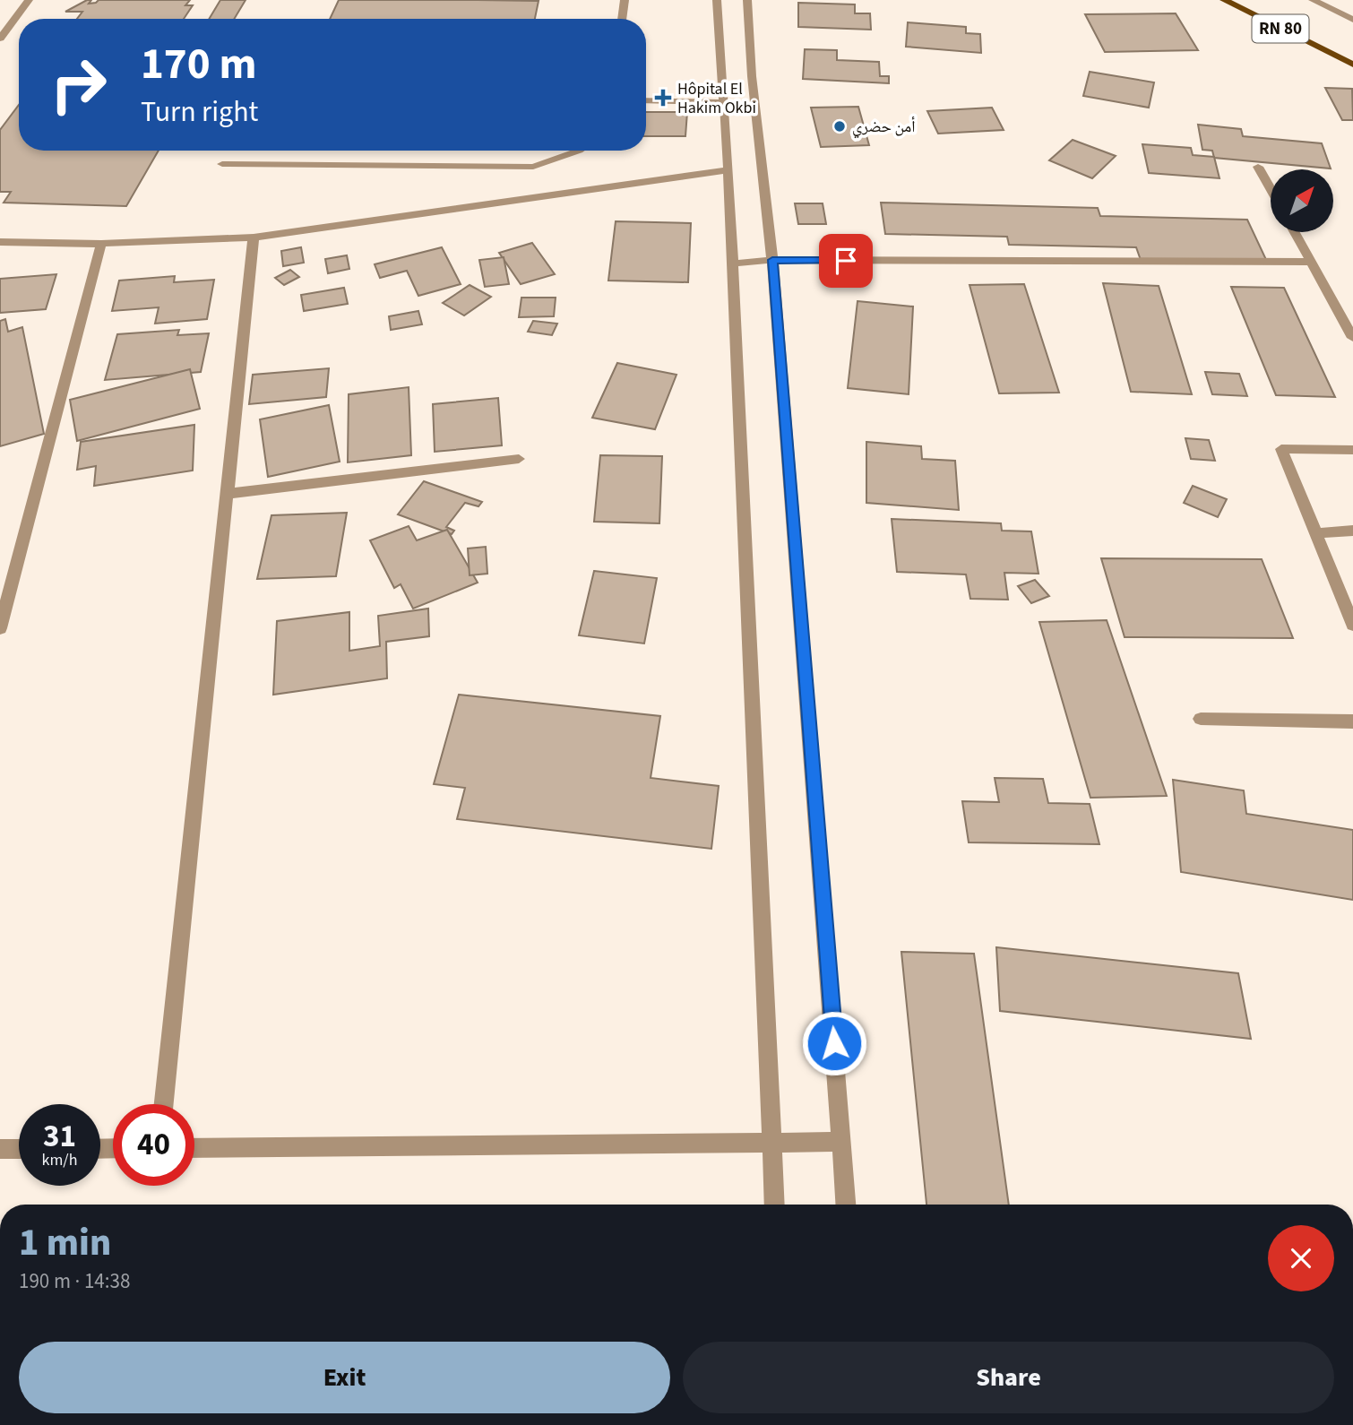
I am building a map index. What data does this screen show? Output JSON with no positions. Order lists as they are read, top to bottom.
{
  "streets": {
    "main road": ["RN 80"]
  },
  "places": {
    "health": ["Hôpital El Hakim Okbi"],
    "other": ["أمن حضري"]
  },
  "north": "top right",
  "page": {
    "turn": ["170 m", "Turn right"],
    "speed": "31 km/h",
    "limit": "40",
    "heading": ["1 min", "190 m · 14:38"],
    "buttons": ["Exit", "Share"]
  }
}
